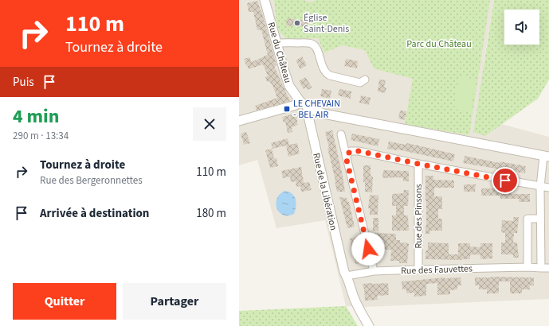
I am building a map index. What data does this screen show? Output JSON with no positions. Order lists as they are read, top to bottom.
{
  "streets": {
    "street": [
      "Rue du Château",
      "Rue de la Libération",
      "Rue des Pinsons",
      "Rue des Fauvettes"
    ]
  },
  "crossings": [
    ["Rue du Château", "Rue de la Libération"],
    ["Rue de la Libération", "Rue des Fauvettes"],
    ["Rue des Pinsons", "Rue des Fauvettes"]
  ],
  "parks": ["Parc du Château"],
  "places": {
    "other": ["Église Saint-Denis"],
    "transit": ["LE CHEVAIN - BEL AIR"]
  },
  "page": {
    "turn": ["110 m", "Tournez à droite"],
    "then": "Puis",
    "heading": ["4 min", "290 m · 13:34"],
    "list": [
      {
        "name": "Tournez à droite",
        "note": "Rue des Bergeronnettes",
        "value": "110 m"
      },
      {
        "name": "Arrivée à destination",
        "value": "180 m"
      }
    ],
    "buttons": ["Quitter", "Partager"]
  }
}
